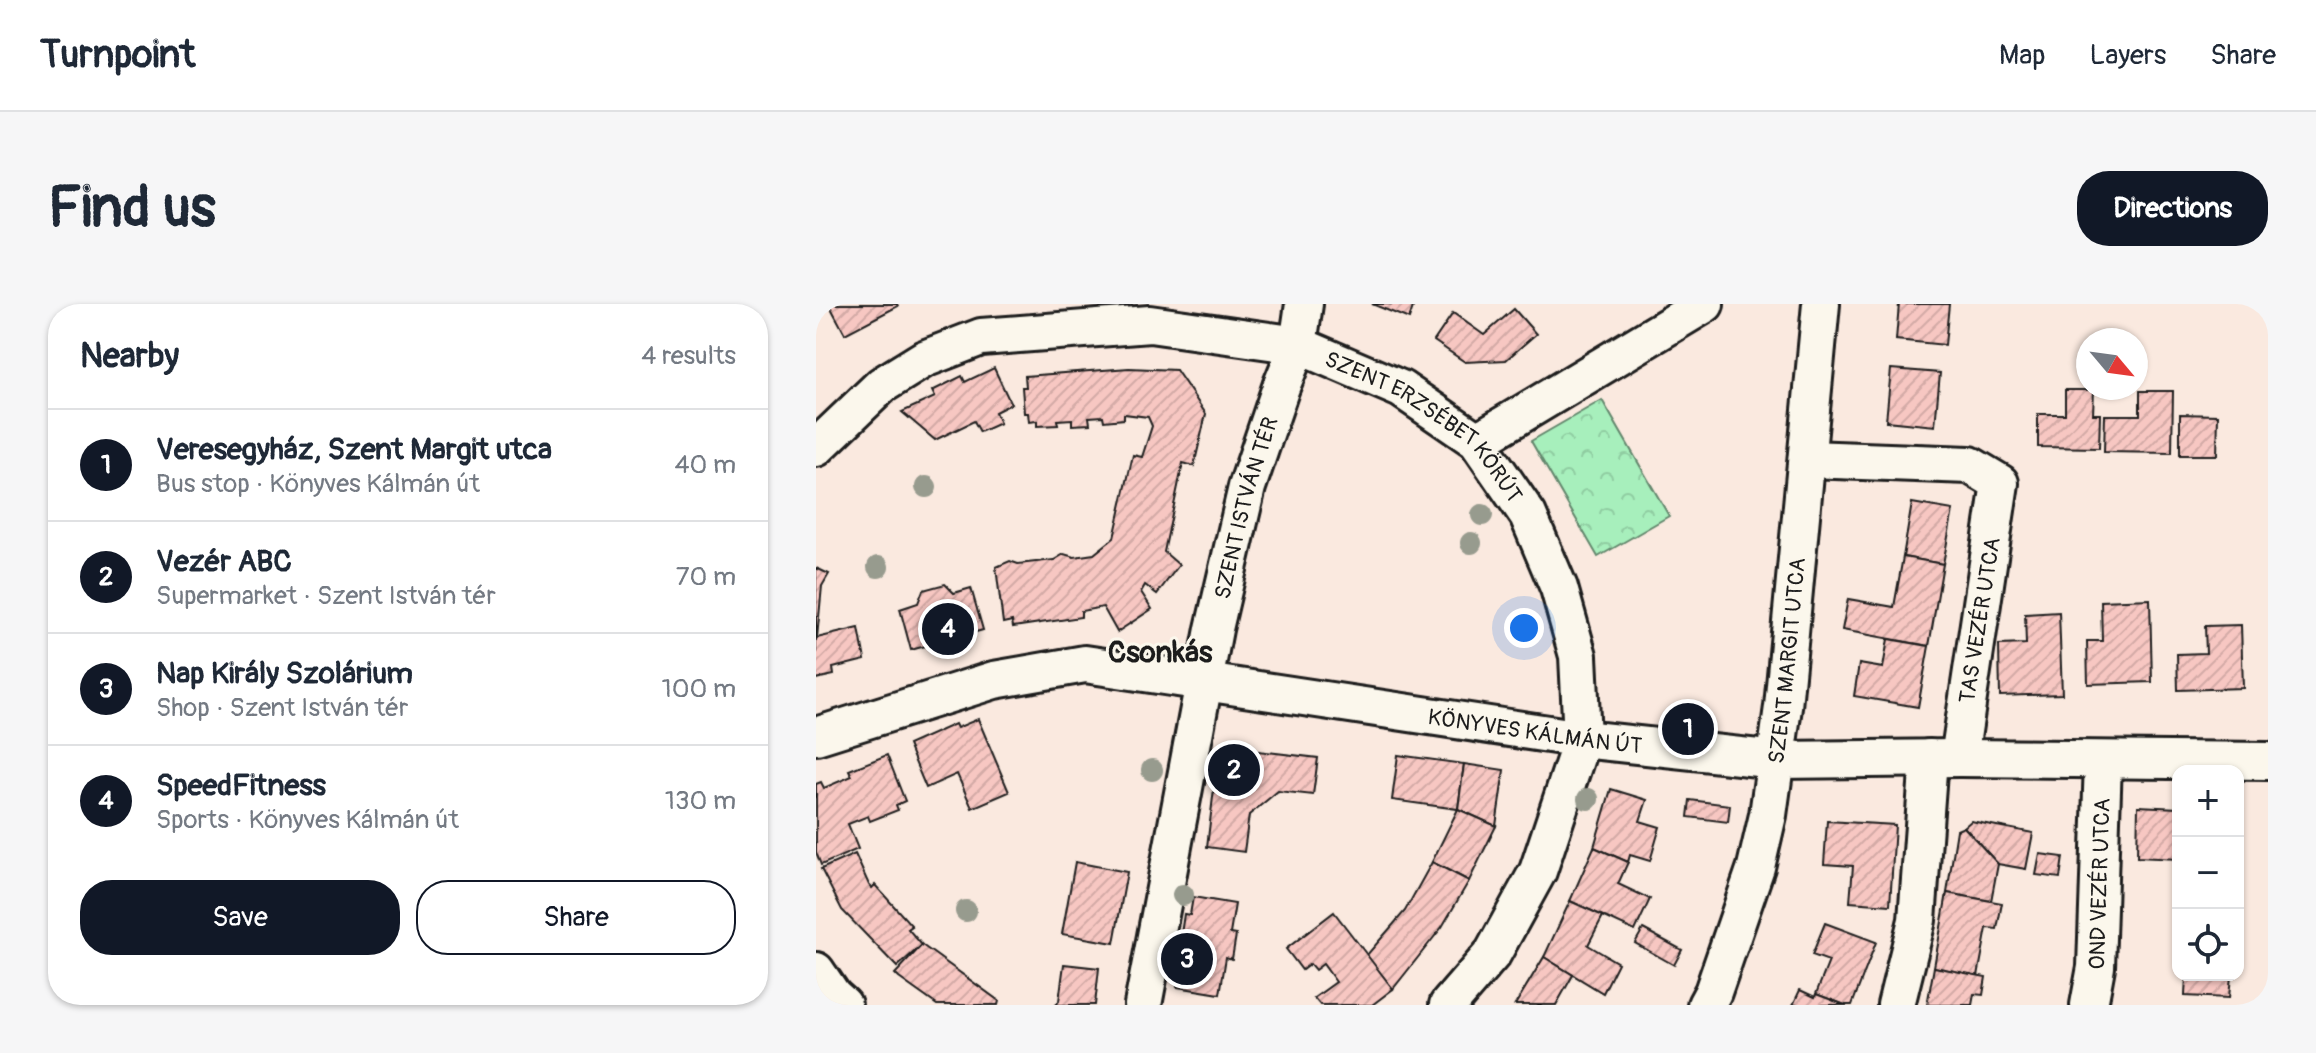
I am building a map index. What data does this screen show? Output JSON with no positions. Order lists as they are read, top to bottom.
{
  "streets": {
    "street": [
      "SZENT ERZSÉBET KÖRÚT",
      "SZENT ISTVÁN TÉR",
      "TAS VEZÉR UTCA",
      "SZENT MARGIT UTCA",
      "KÖNYVES KÁLMÁN ÚT",
      "OND VEZÉR UTCA"
    ]
  },
  "crossings": [
    ["SZENT ERZSÉBET KÖRÚT", "SZENT ISTVÁN TÉR"],
    ["SZENT ERZSÉBET KÖRÚT", "KÖNYVES KÁLMÁN ÚT"],
    ["SZENT ISTVÁN TÉR", "KÖNYVES KÁLMÁN ÚT"],
    ["TAS VEZÉR UTCA", "SZENT MARGIT UTCA"],
    ["TAS VEZÉR UTCA", "KÖNYVES KÁLMÁN ÚT"],
    ["SZENT MARGIT UTCA", "KÖNYVES KÁLMÁN ÚT"],
    ["KÖNYVES KÁLMÁN ÚT", "OND VEZÉR UTCA"]
  ],
  "districts": ["Csonkás"],
  "north": "bottom right",
  "page": {
    "header": "Turnpoint",
    "nav": ["Map", "Layers", "Share"],
    "buttons": [
      "Directions",
      ["Save", "Share"]
    ],
    "title": "Find us",
    "heading": ["Nearby", "4 results"],
    "list": [
      {
        "mark": "1",
        "name": "Veresegyház, Szent Margit utca",
        "note": "Bus stop · Könyves Kálmán út",
        "value": "40 m"
      },
      {
        "mark": "2",
        "name": "Vezér ABC",
        "note": "Supermarket · Szent István tér",
        "value": "70 m"
      },
      {
        "mark": "3",
        "name": "Nap Király Szolárium",
        "note": "Shop · Szent István tér",
        "value": "100 m"
      },
      {
        "mark": "4",
        "name": "SpeedFitness",
        "note": "Sports · Könyves Kálmán út",
        "value": "130 m"
      }
    ],
    "pins": [
      "4",
      "1",
      "2",
      "3"
    ],
    "map_buttons": ["+", "−"]
  }
}
